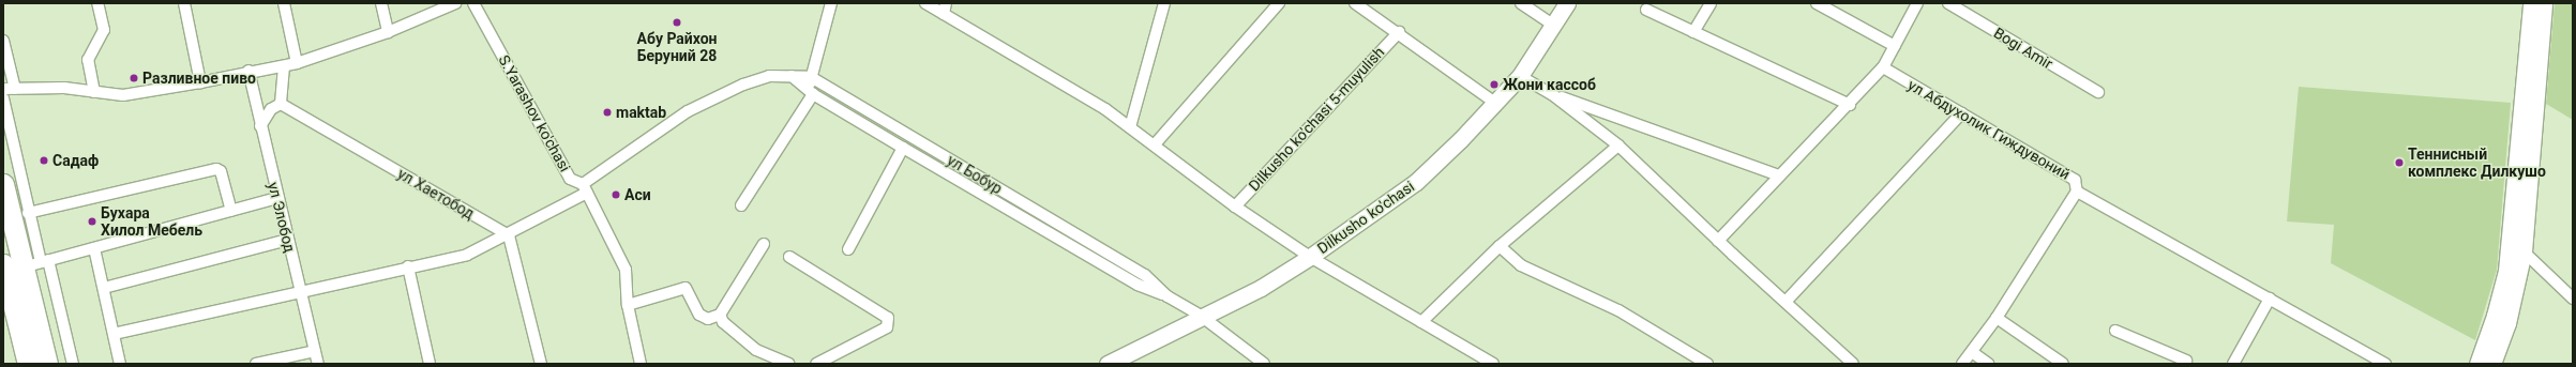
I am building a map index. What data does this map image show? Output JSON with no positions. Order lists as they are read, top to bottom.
{
  "streets": {
    "main road": ["Dilkusho ko'chasi"],
    "street": [
      "S.Yarashov ko'chasi",
      "Dilkusho ko'chasi 5-muyulish",
      "ул Абдухолик Гиждувоний",
      "ул Бобур",
      "ул Хаетобод",
      "ул Элобод"
    ]
  },
  "crossings": [
    ["ул Бобур", "Dilkusho ko'chasi"]
  ],
  "places": [
    "Абу Райхон Беруний 28",
    "Разливное пиво",
    "Жони кассоб",
    "maktab",
    "Садаф",
    "Теннисный комплекс Дилкушо",
    "Аси",
    "Бухара Хилол Мебель"
  ]
}
